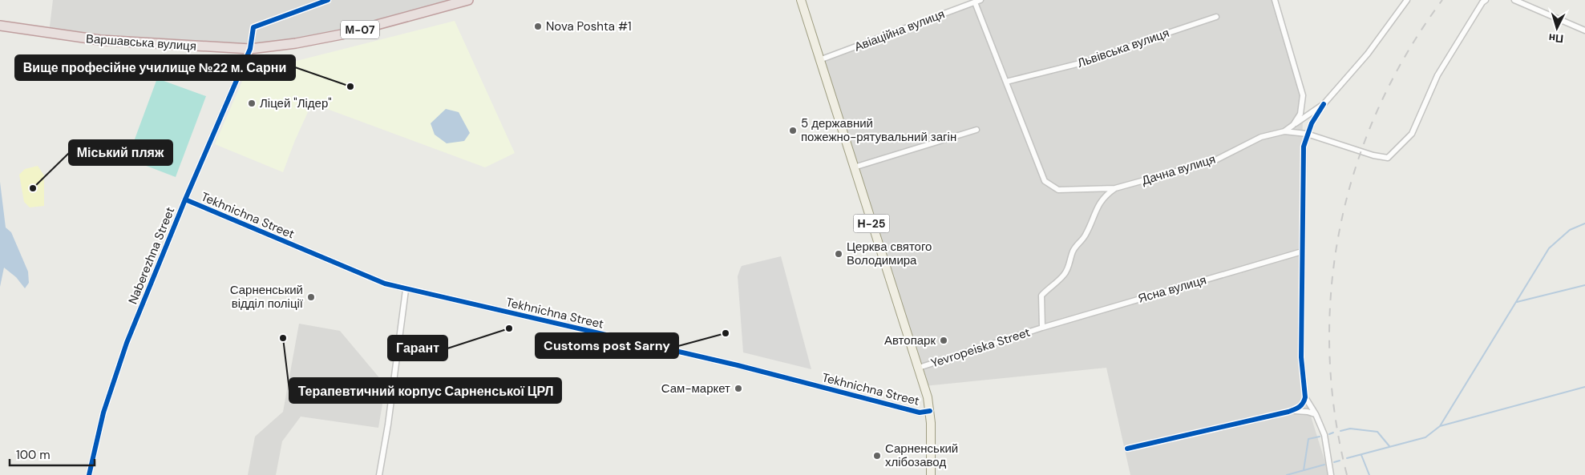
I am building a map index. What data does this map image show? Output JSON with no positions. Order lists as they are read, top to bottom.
{
  "streets": {
    "highway": ["М-07", "Варшавська вулиця"],
    "main road": ["Н-25", "Yevropeiska Street"],
    "street": [
      "Авіаційна вулиця",
      "Львівська вулиця",
      "Дачна вулиця",
      "Tekhnichna Street",
      "Naberezhna Street",
      "Ясна вулиця"
    ]
  },
  "crossings": [
    ["Авіаційна вулиця", "Yevropeiska Street"],
    ["Варшавська вулиця", "Naberezhna Street"],
    ["Дачна вулиця", "Ясна вулиця"],
    ["Дачна вулиця", "Yevropeiska Street"],
    ["Tekhnichna Street", "Naberezhna Street"],
    ["Tekhnichna Street", "Yevropeiska Street"],
    ["Ясна вулиця", "Yevropeiska Street"]
  ],
  "places": [
    "Nova Poshta #1",
    "Вище професійне училище №22 м. Сарни",
    "Ліцей \"Лідер\"",
    "5 державний пожежно-рятувальний загін",
    "Міський пляж",
    "Церква святого Володимира",
    "Сарненський відділ поліції",
    "Гарант",
    "Customs post Sarny",
    "Терапевтичний корпус Сарненської ЦРЛ",
    "Автопарк",
    "Сам-маркет",
    "Сарненський хлібозавод"
  ],
  "scale_bar": "100 m",
  "north": "bottom"
}
